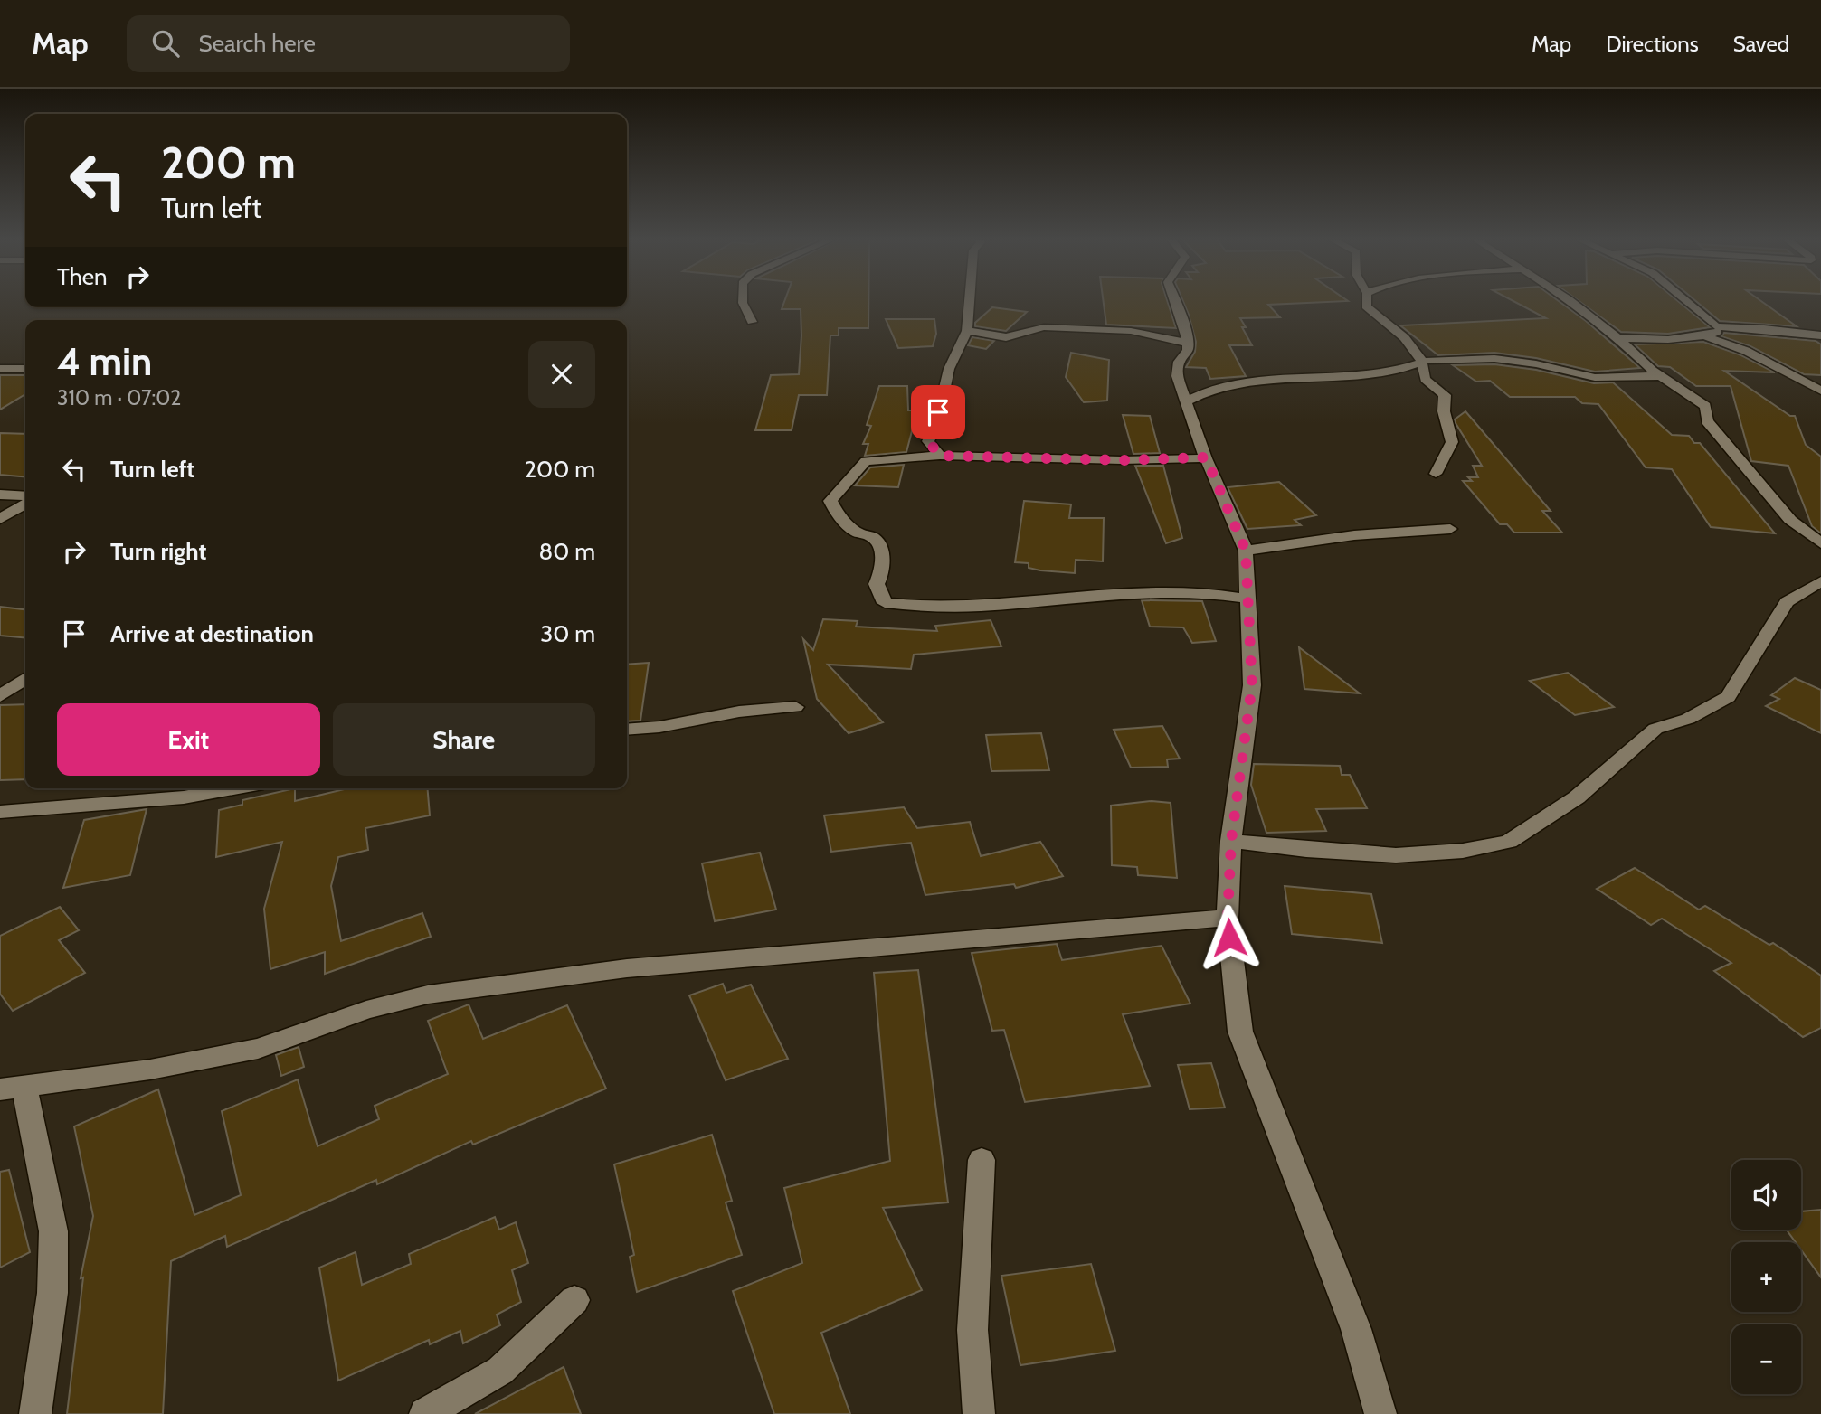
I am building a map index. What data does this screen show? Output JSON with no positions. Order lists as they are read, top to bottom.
{
  "page": {
    "header": "Map",
    "search": "Search here",
    "nav": ["Map", "Directions", "Saved"],
    "turn": ["200 m", "Turn left"],
    "then": "Then",
    "heading": ["4 min", "310 m · 07:02"],
    "list": [
      {
        "name": "Turn left",
        "value": "200 m"
      },
      {
        "name": "Turn right",
        "value": "80 m"
      },
      {
        "name": "Arrive at destination",
        "value": "30 m"
      }
    ],
    "buttons": ["Exit", "Share"],
    "map_buttons": ["+", "−"]
  }
}
